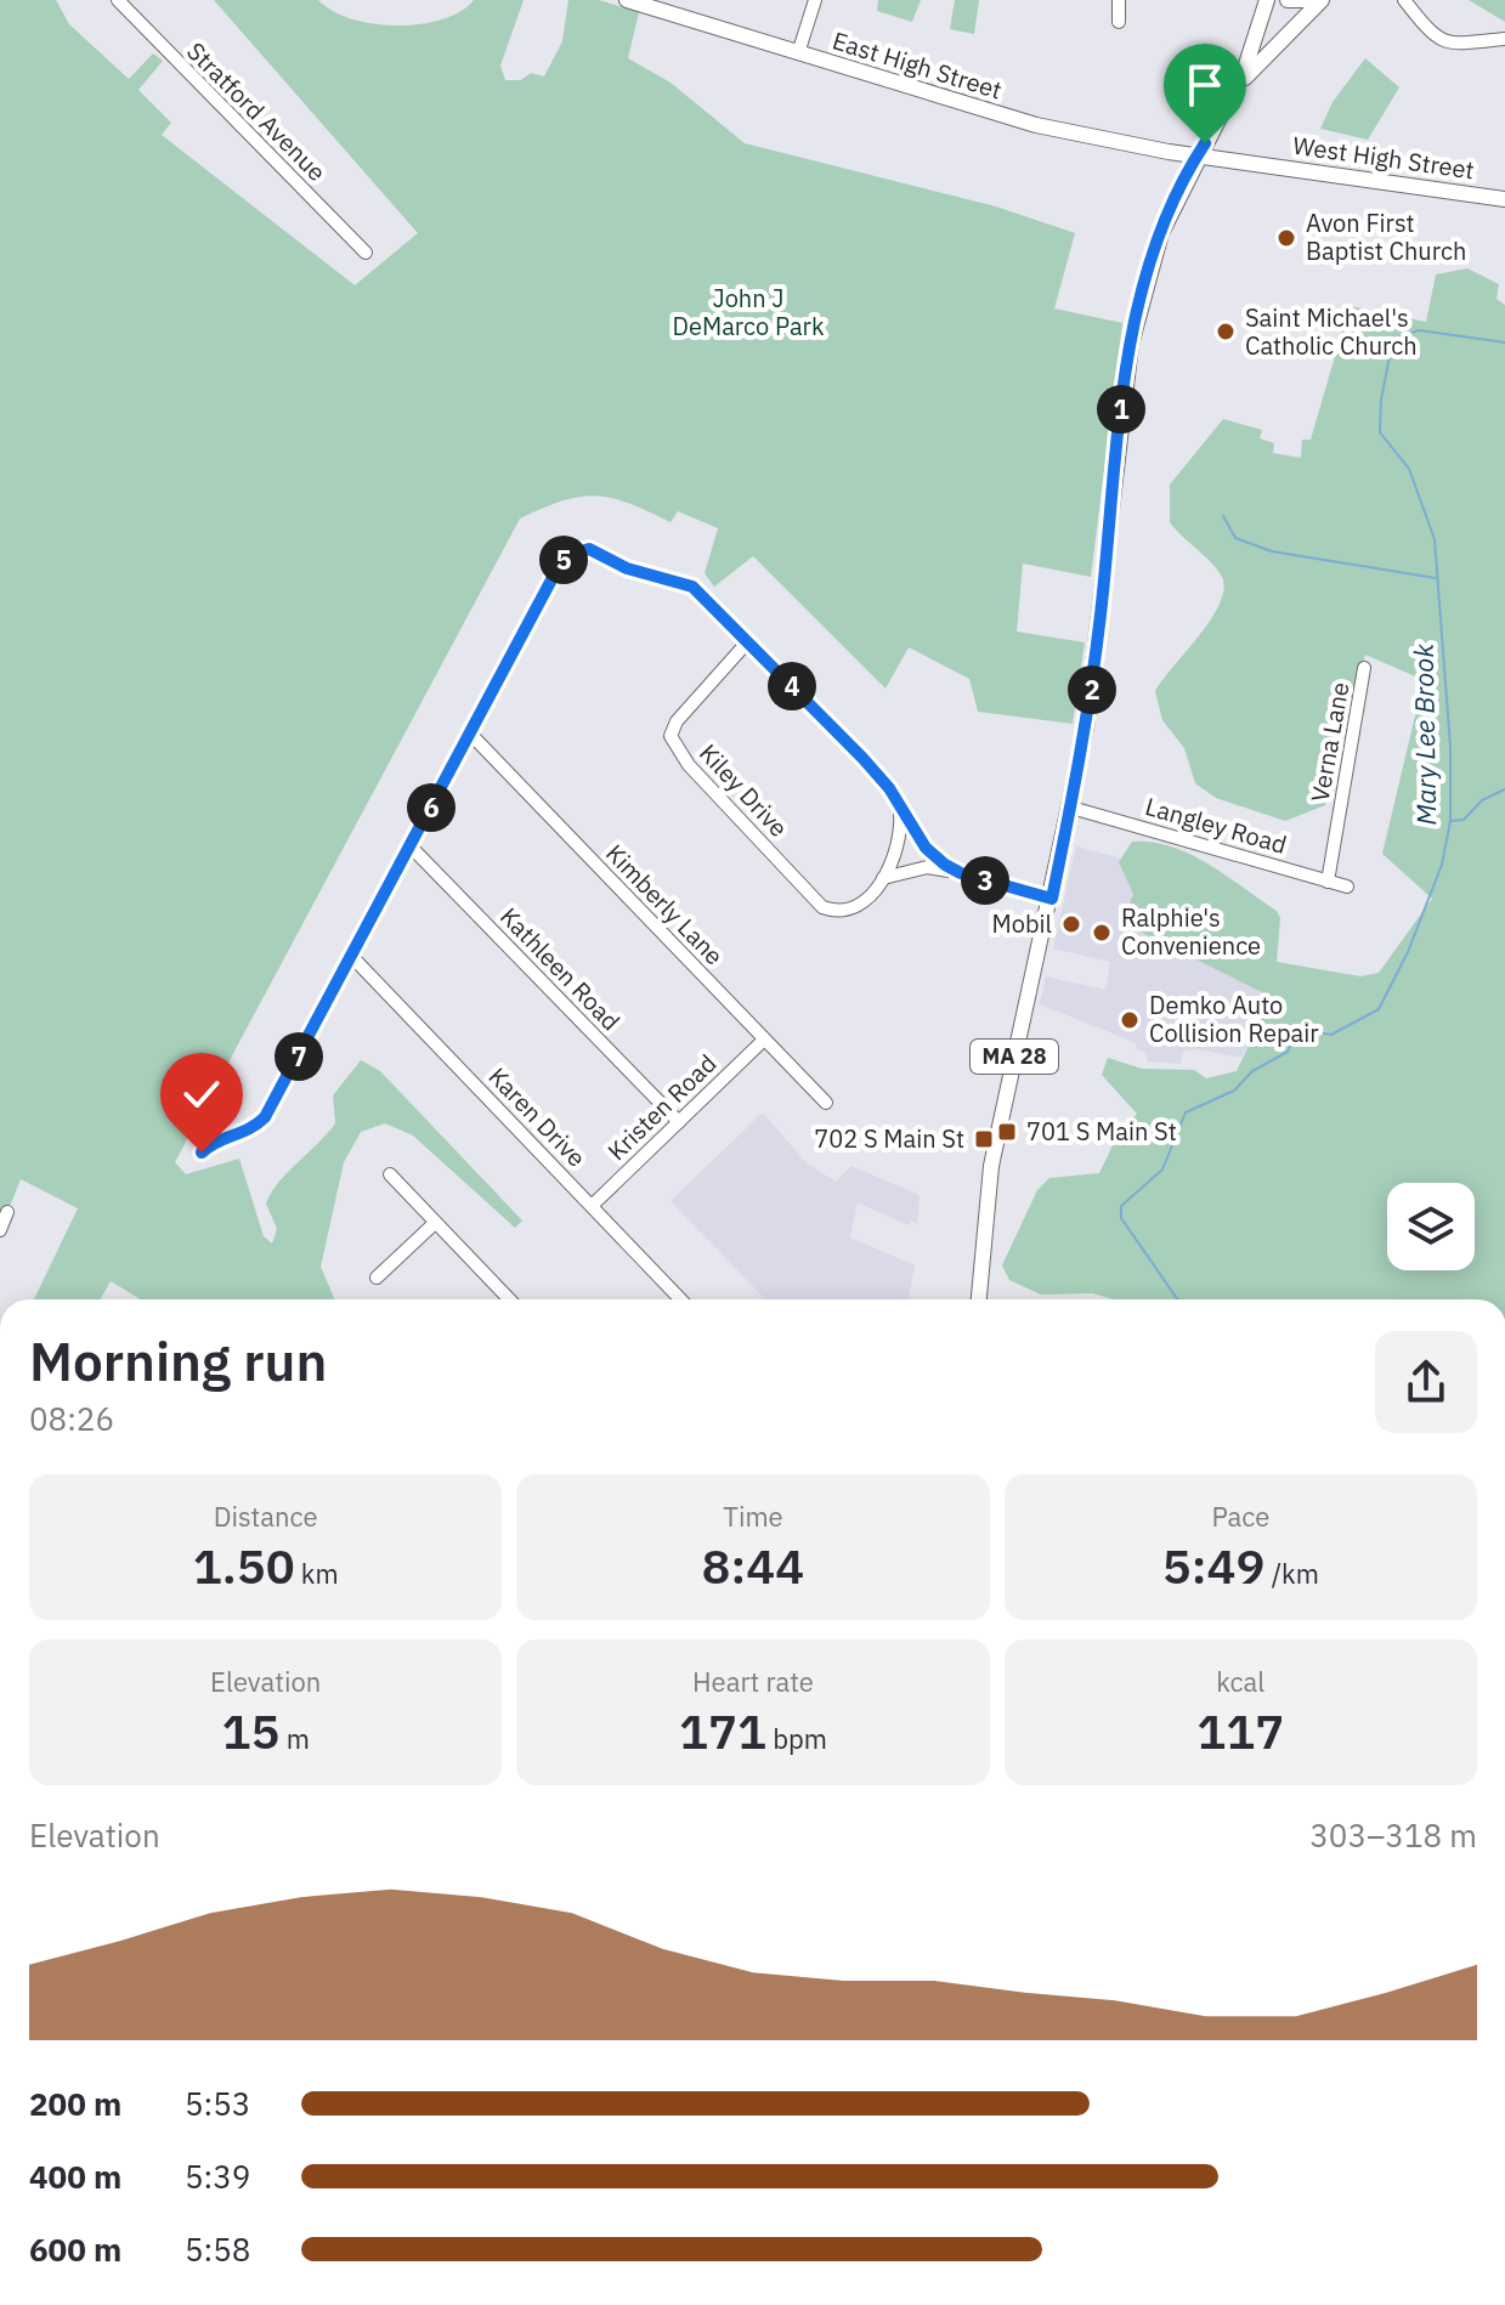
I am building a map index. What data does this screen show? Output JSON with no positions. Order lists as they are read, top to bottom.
{
  "streets": {
    "main road": ["East High Street", "West High Street", "MA 28"],
    "street": [
      "Stratford Avenue",
      "Verna Lane",
      "Kiley Drive",
      "Langley Road",
      "Kimberly Lane",
      "Kathleen Road",
      "Kristen Road",
      "Karen Drive"
    ]
  },
  "crossings": [
    ["East High Street", "West High Street"],
    ["East High Street", "MA 28"],
    ["West High Street", "MA 28"],
    ["Verna Lane", "Langley Road"],
    ["Langley Road", "MA 28"],
    ["Kimberly Lane", "Kristen Road"],
    ["Kathleen Road", "Kristen Road"],
    ["Kristen Road", "Karen Drive"]
  ],
  "water": ["Mary Lee Brook"],
  "parks": ["John J DeMarco Park"],
  "places": {
    "other": [
      "Avon First Baptist Church",
      "Saint Michael's Catholic Church",
      "Mobil",
      "Ralphie's Convenience",
      "Demko Auto Collision Repair"
    ],
    "transit": ["701 S Main St", "702 S Main St"]
  },
  "page": {
    "pins": [
      "1",
      "5",
      "4",
      "2",
      "6",
      "3",
      "7"
    ],
    "heading": ["Morning run", "08:26"],
    "stats": [
      ["Distance", "1.50 km"],
      ["Time", "8:44"],
      ["Pace", "5:49 /km"],
      ["Elevation", "15 m"],
      ["Heart rate", "171 bpm"],
      ["kcal", "117"]
    ],
    "chart": ["Elevation", "303–318 m"],
    "list": [
      {
        "name": "200 m",
        "note": "5:53"
      },
      {
        "name": "400 m",
        "note": "5:39"
      },
      {
        "name": "600 m",
        "note": "5:58"
      }
    ]
  }
}
